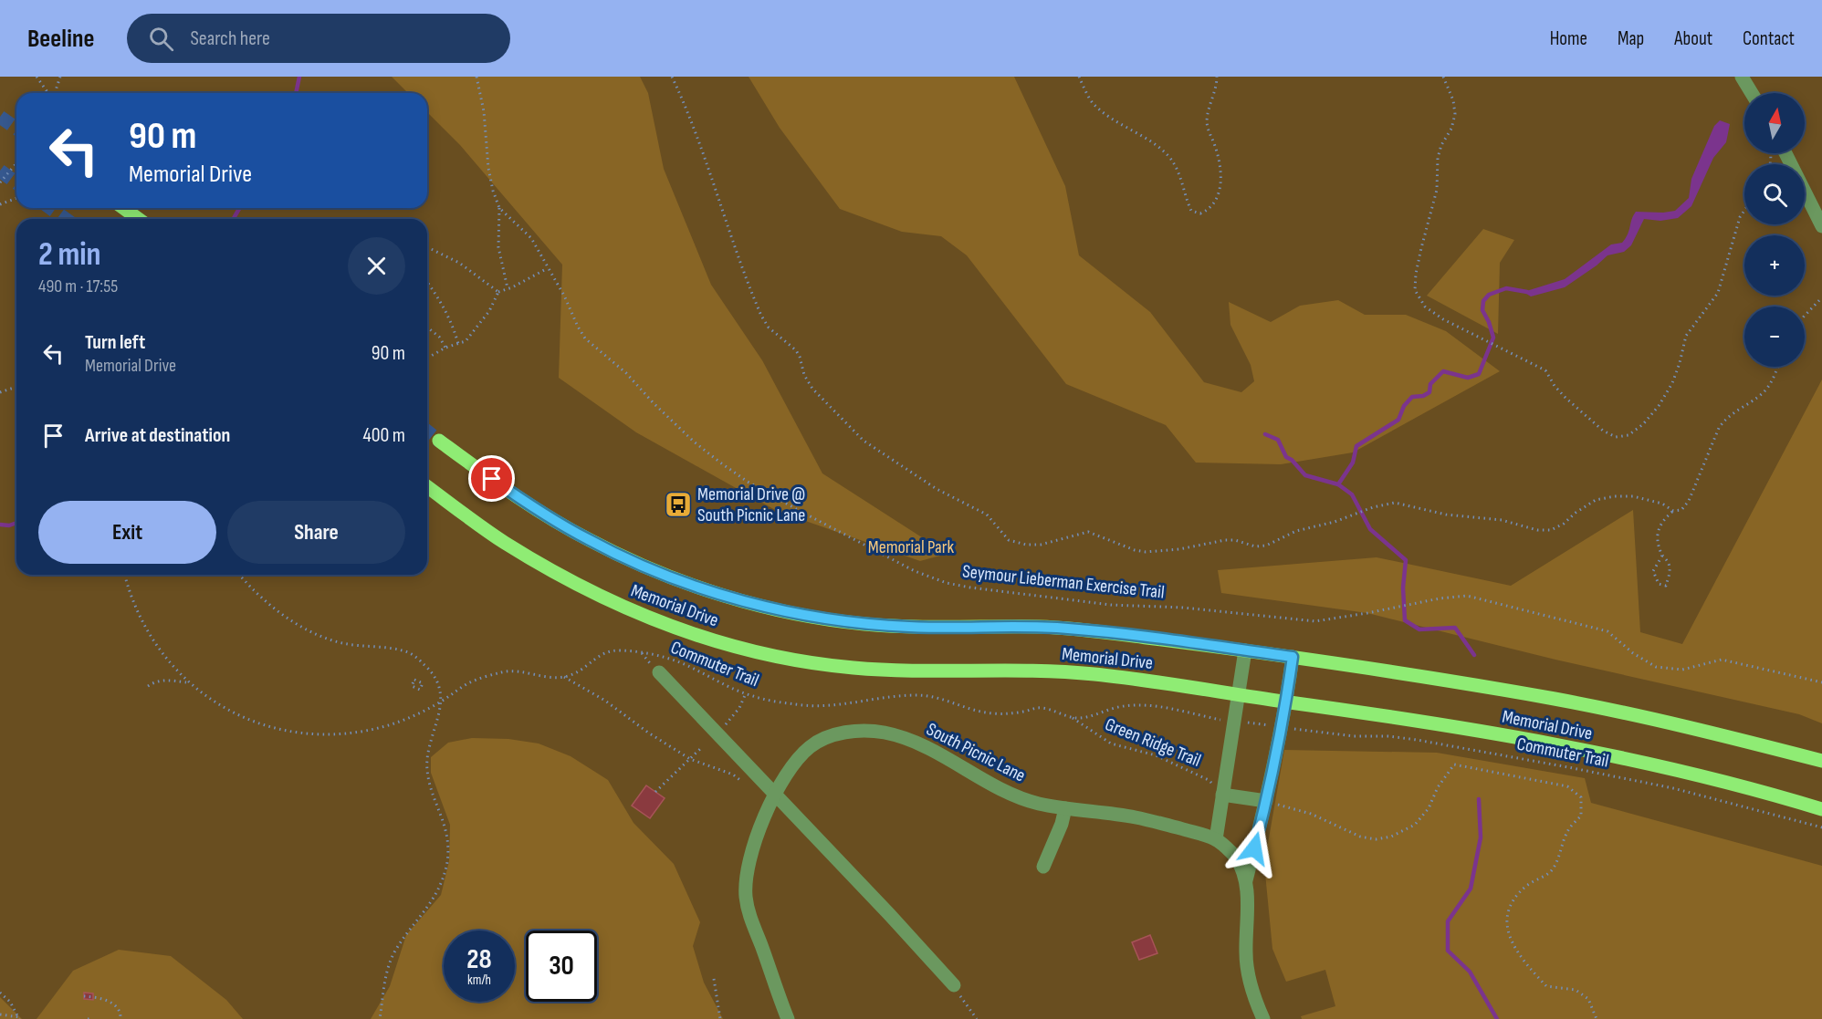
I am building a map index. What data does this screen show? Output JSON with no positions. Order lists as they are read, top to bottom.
{
  "streets": {
    "main road": ["Memorial Drive"],
    "street": ["South Picnic Lane"],
    "path": ["Seymour Lieberman Exercise Trail", "Commuter Trail", "Green Ridge Trail"]
  },
  "crossings": [
    ["Memorial Drive", "South Picnic Lane"],
    ["Commuter Trail", "Green Ridge Trail"]
  ],
  "parks": ["Memorial Park"],
  "places": {
    "bus stop": ["Memorial Drive @ South Picnic Lane"]
  },
  "north": "top",
  "page": {
    "header": "Beeline",
    "search": "Search here",
    "nav": [
      "Home",
      "Map",
      "About",
      "Contact"
    ],
    "map_buttons": ["+", "−"],
    "turn": ["90 m", "Memorial Drive"],
    "heading": ["2 min", "490 m · 17:55"],
    "list": [
      {
        "name": "Turn left",
        "note": "Memorial Drive",
        "value": "90 m"
      },
      {
        "name": "Arrive at destination",
        "value": "400 m"
      }
    ],
    "buttons": ["Exit", "Share"],
    "speed": "28 km/h",
    "limit": "30"
  }
}
